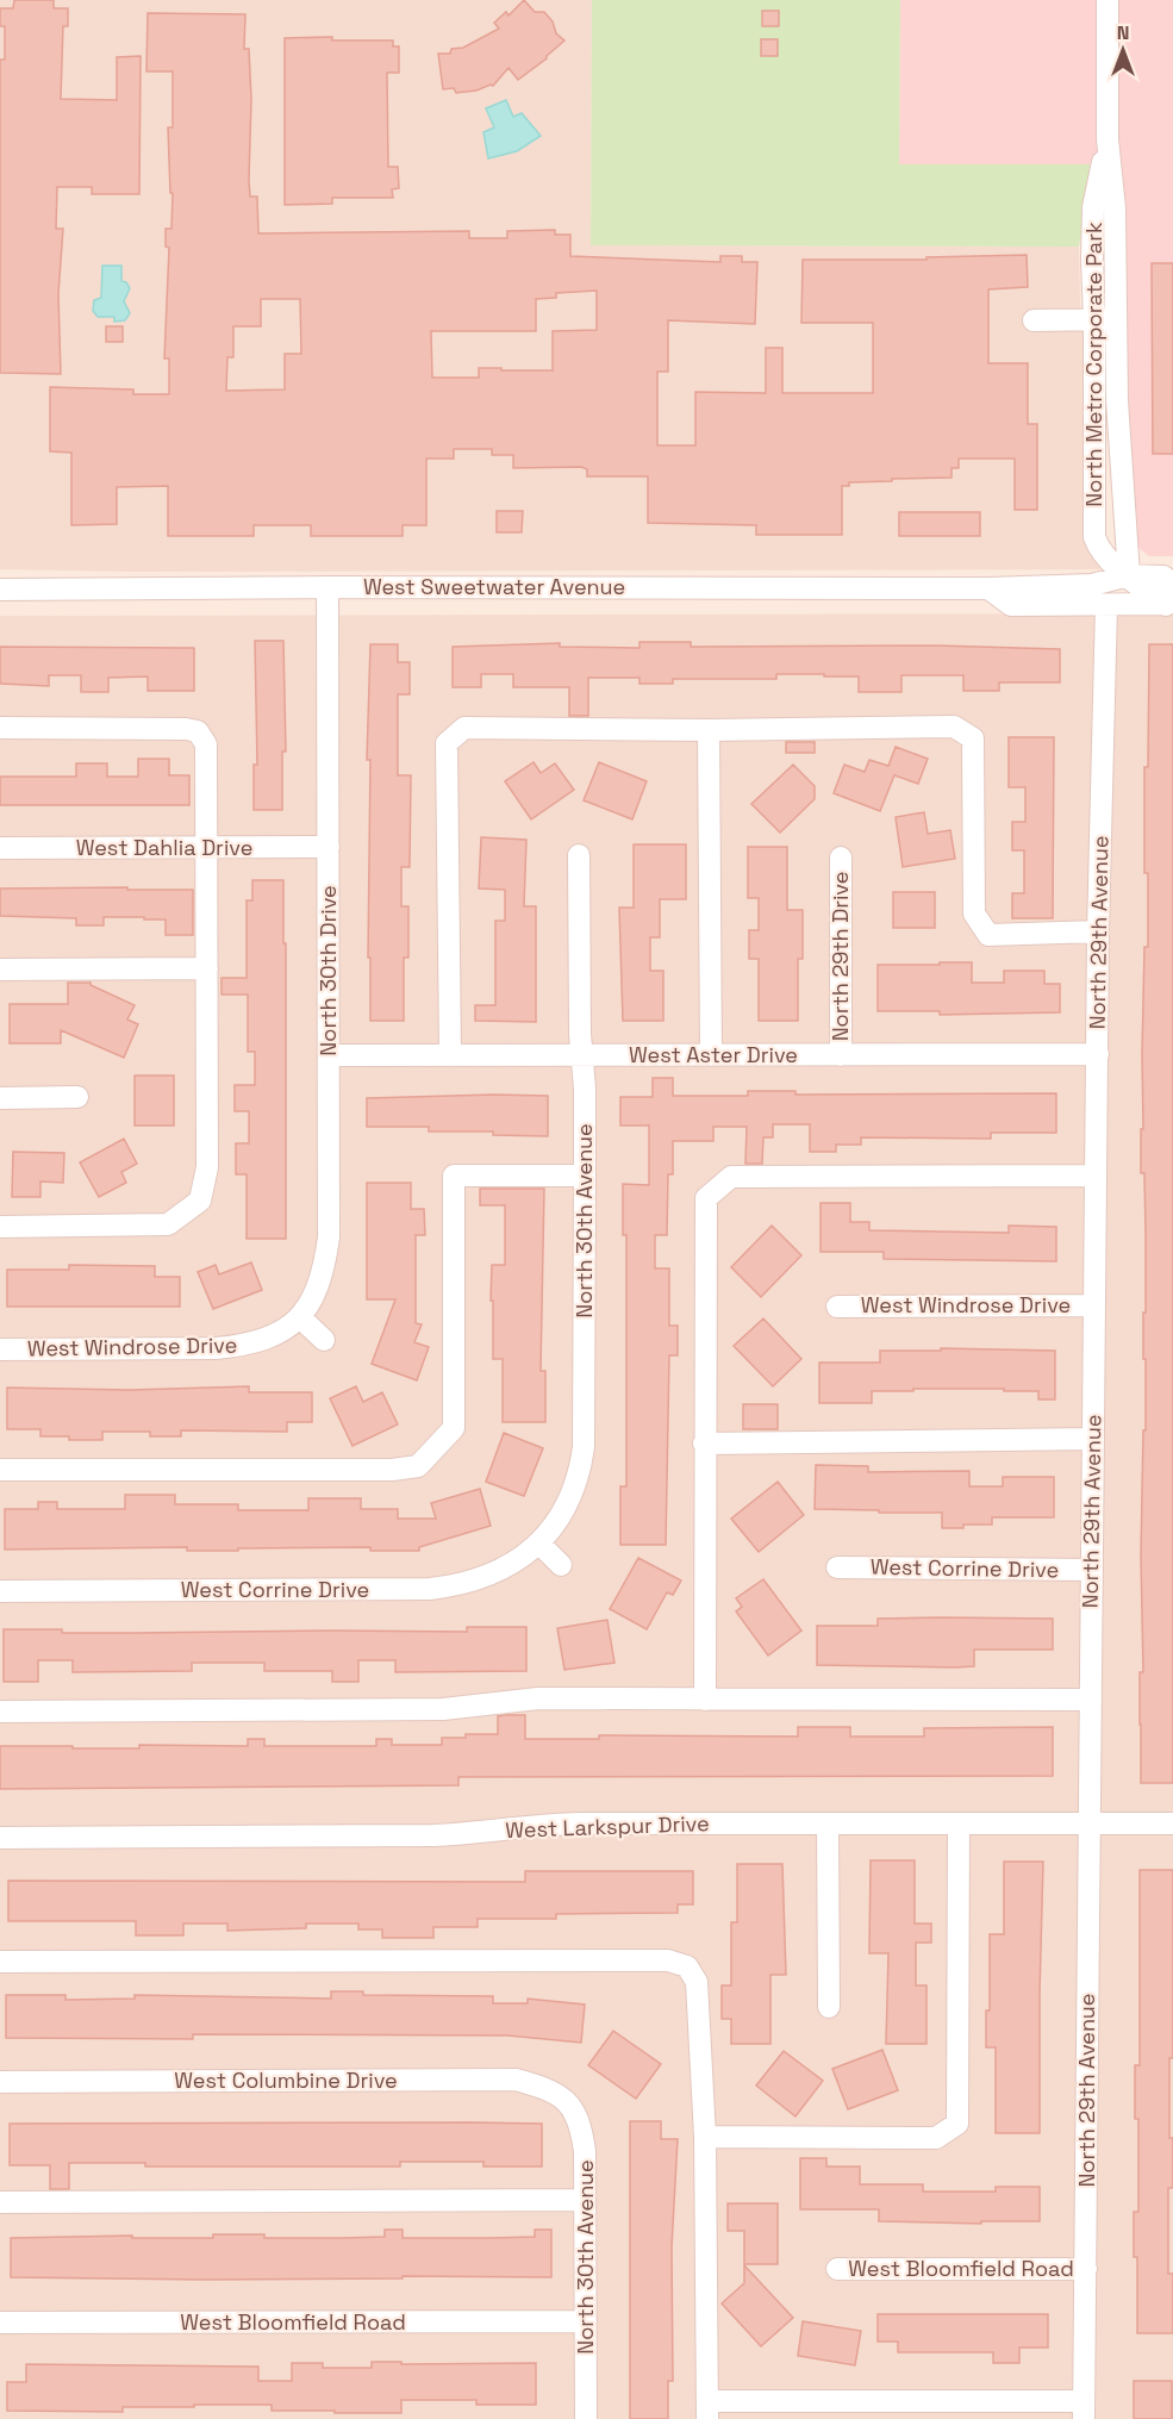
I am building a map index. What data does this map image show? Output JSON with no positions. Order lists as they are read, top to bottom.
{
  "streets": {
    "street": [
      "North Metro Corporate Park",
      "West Sweetwater Avenue",
      "West Dahlia Drive",
      "North 29th Avenue",
      "North 29th Drive",
      "North 30th Drive",
      "West Aster Drive",
      "North 30th Avenue",
      "West Windrose Drive",
      "West Corrine Drive",
      "West Larkspur Drive",
      "West Columbine Drive",
      "West Bloomfield Road"
    ]
  },
  "crossings": [
    ["North Metro Corporate Park", "West Sweetwater Avenue"],
    ["West Sweetwater Avenue", "North 29th Avenue"],
    ["West Sweetwater Avenue", "North 30th Drive"],
    ["West Dahlia Drive", "North 30th Drive"],
    ["North 29th Avenue", "West Aster Drive"],
    ["North 29th Avenue", "West Windrose Drive"],
    ["North 29th Avenue", "West Corrine Drive"],
    ["North 29th Avenue", "West Larkspur Drive"],
    ["North 29th Avenue", "West Bloomfield Road"],
    ["North 29th Drive", "West Aster Drive"],
    ["North 30th Drive", "West Aster Drive"],
    ["North 30th Drive", "West Windrose Drive"],
    ["West Aster Drive", "North 30th Avenue"],
    ["North 30th Avenue", "West Corrine Drive"],
    ["North 30th Avenue", "West Columbine Drive"],
    ["North 30th Avenue", "West Bloomfield Road"]
  ],
  "north": "top"
}
